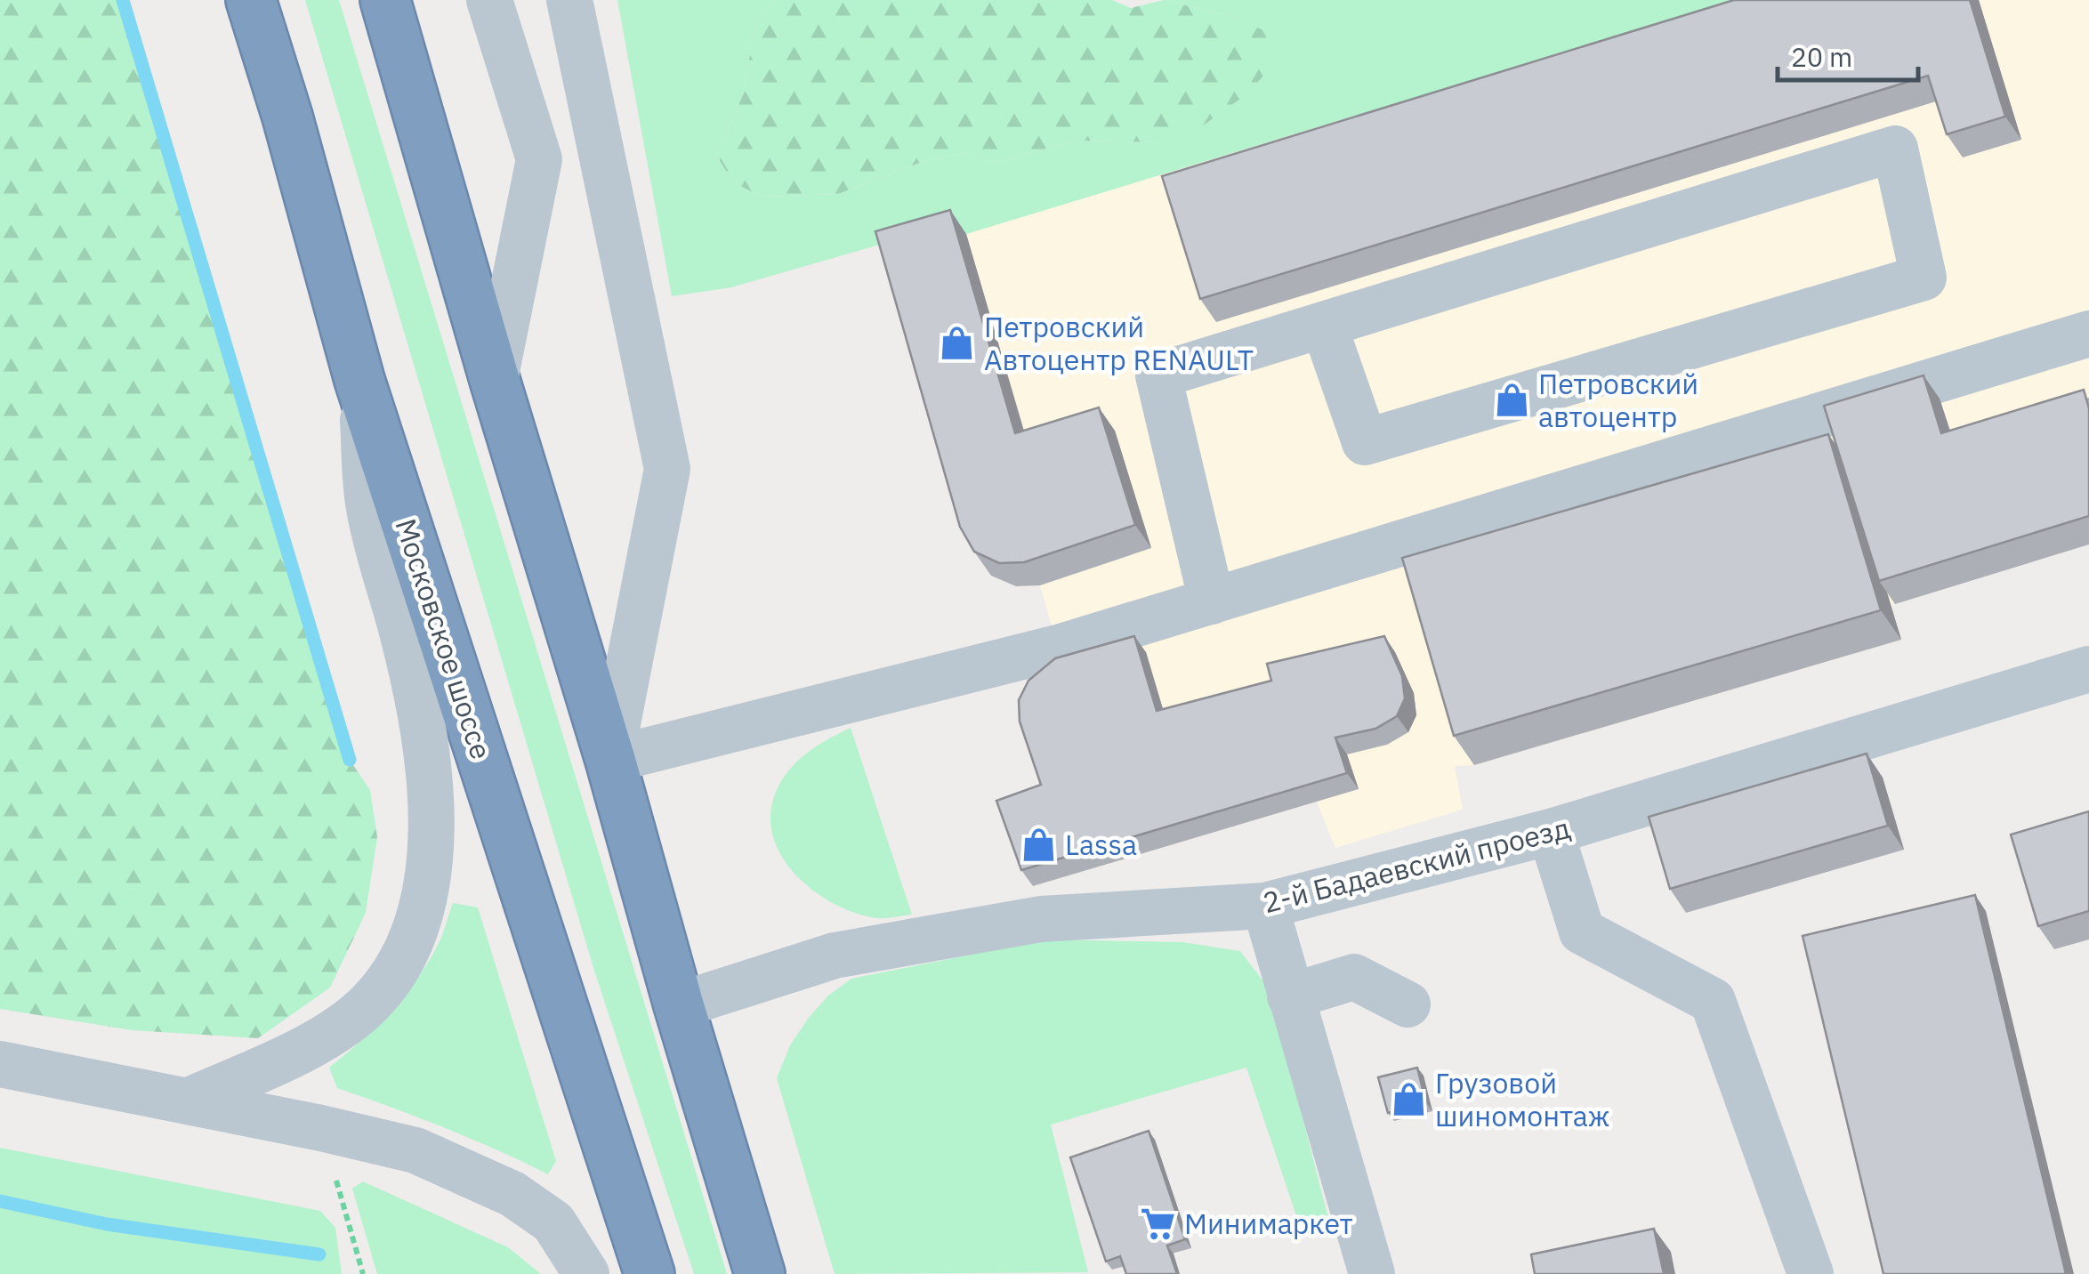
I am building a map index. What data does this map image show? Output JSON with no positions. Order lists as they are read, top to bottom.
{
  "streets": {
    "highway": ["Московское шоссе"],
    "street": ["2-й Бадаевский проезд"]
  },
  "places": {
    "shop": [
      "Петровский Автоцентр RENAULT",
      "Петровский автоцентр",
      "Lassa",
      "Грузовой шиномонтаж"
    ],
    "supermarket": ["Минимаркет"]
  },
  "scale_bar": "20 m"
}
